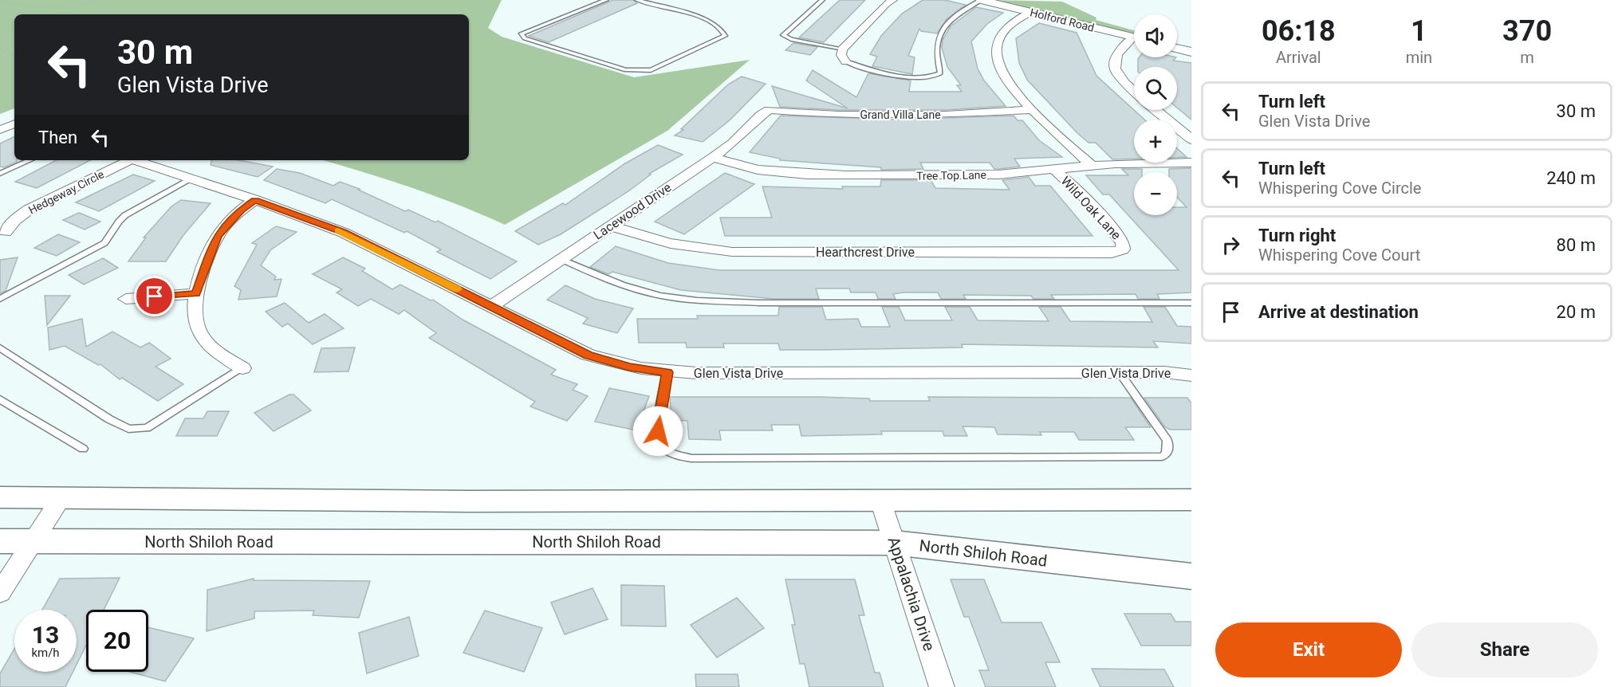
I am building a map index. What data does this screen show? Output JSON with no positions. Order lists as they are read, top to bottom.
{
  "streets": {
    "main road": ["North Shiloh Road"],
    "street": [
      "Holford Road",
      "Grand Villa Lane",
      "Tree Top Lane",
      "Hedgeway Circle",
      "Wild Oak Lane",
      "Lacewood Drive",
      "Hearthcrest Drive",
      "Glen Vista Drive",
      "Appalachia Drive"
    ]
  },
  "crossings": [
    ["Grand Villa Lane", "Lacewood Drive"],
    ["Tree Top Lane", "Wild Oak Lane"],
    ["Tree Top Lane", "Lacewood Drive"],
    ["Wild Oak Lane", "Hearthcrest Drive"],
    ["Lacewood Drive", "Hearthcrest Drive"],
    ["Lacewood Drive", "Glen Vista Drive"],
    ["North Shiloh Road", "Appalachia Drive"]
  ],
  "page": {
    "eta": [
      "06:18",
      "Arrival",
      "1",
      "min",
      "370",
      "m"
    ],
    "map_buttons": ["+", "−"],
    "turn": ["30 m", "Glen Vista Drive"],
    "list": [
      {
        "name": "Turn left",
        "note": "Glen Vista Drive",
        "value": "30 m"
      },
      {
        "name": "Turn left",
        "note": "Whispering Cove Circle",
        "value": "240 m"
      },
      {
        "name": "Turn right",
        "note": "Whispering Cove Court",
        "value": "80 m"
      },
      {
        "name": "Arrive at destination",
        "value": "20 m"
      }
    ],
    "then": "Then",
    "speed": "13 km/h",
    "limit": "20",
    "buttons": ["Exit", "Share"]
  }
}
